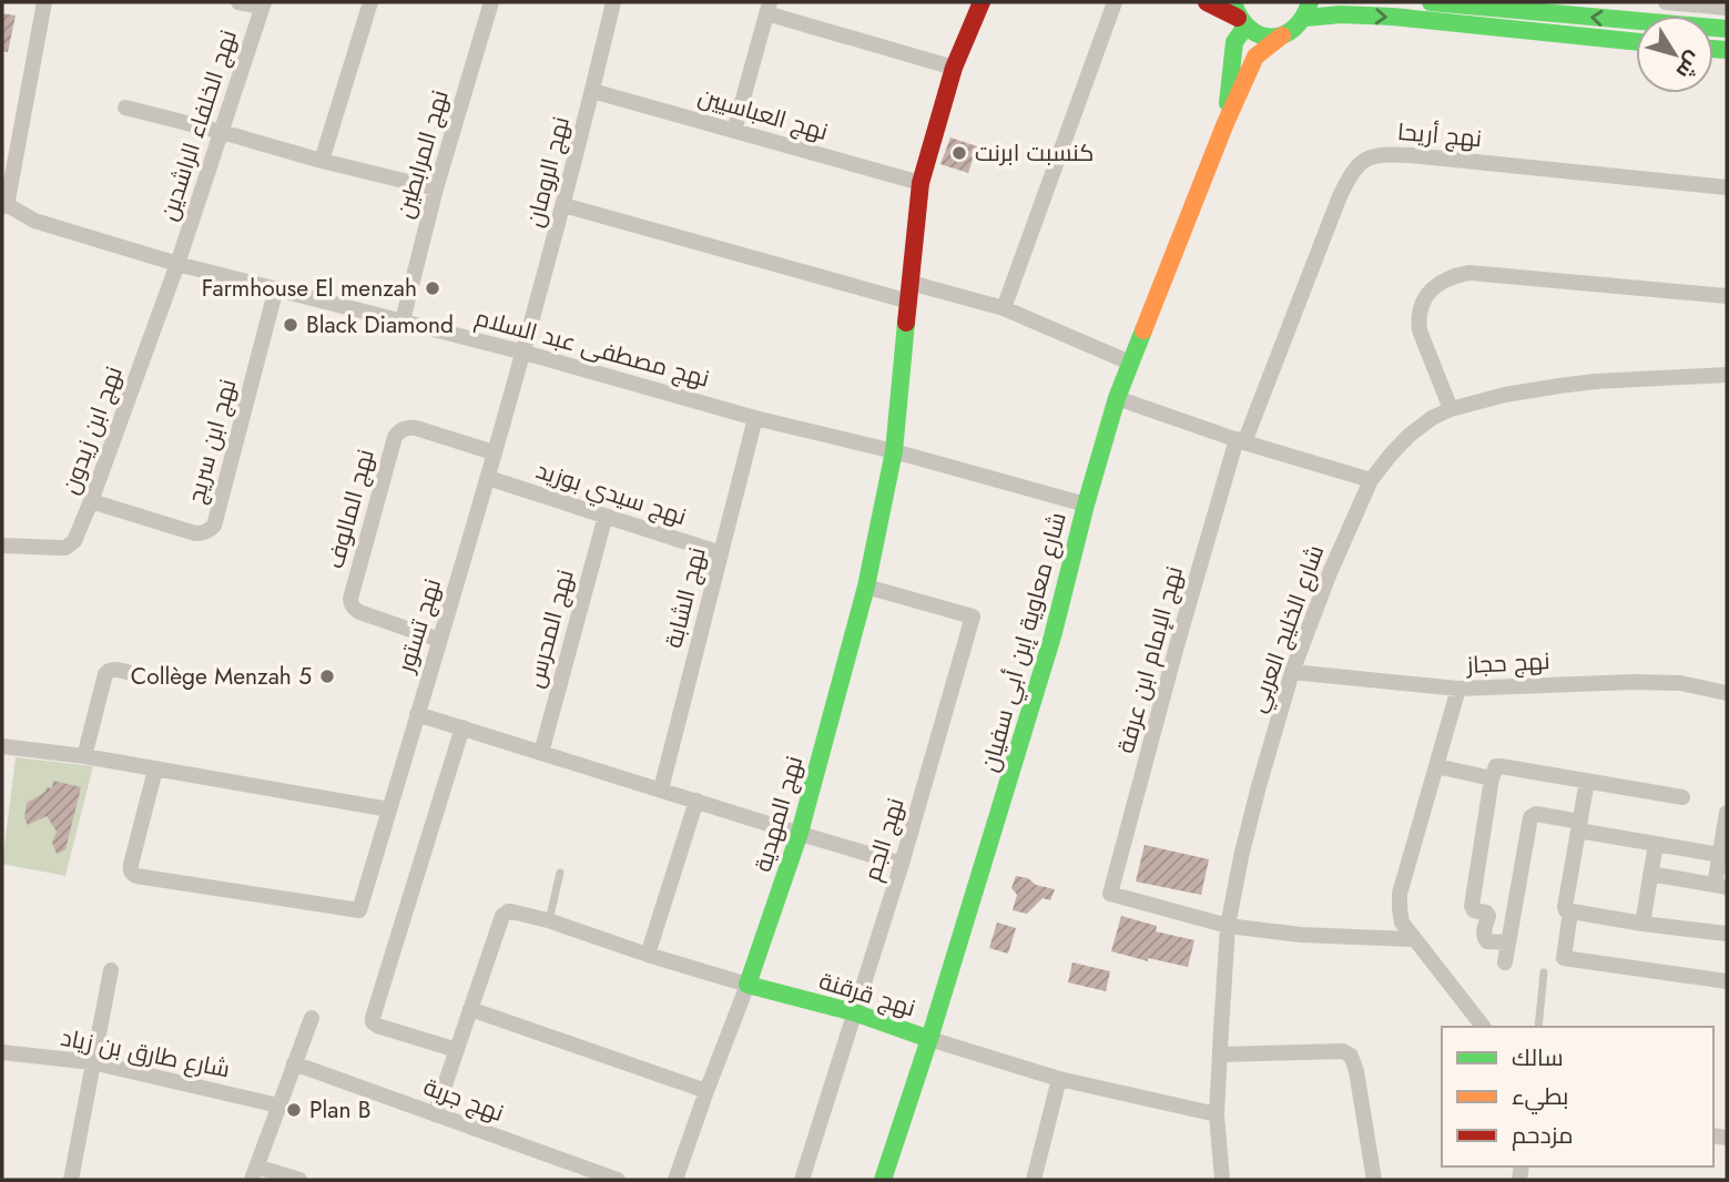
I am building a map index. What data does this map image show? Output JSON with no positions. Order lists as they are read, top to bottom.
{
  "streets": {
    "main road": ["شارع معاوية إبن أبي سفيان", "نهج المهدية", "نهج قرقنة"],
    "street": [
      "نهج العباسيين",
      "نهج الخلفاء الراشدين",
      "نهج أريحا",
      "نهج المرابطين",
      "نهج الرومان",
      "نهج مصطفى عبد السلام",
      "نهج ابن زيدون",
      "نهج ابن سريج",
      "نهج سيدي بوزيد",
      "نهج المالوف",
      "نهج الشابة",
      "نهج تستور",
      "نهج المحرس",
      "شارع الخليج العربي",
      "نهج الإمام ابن عرفة",
      "نهج حجاز",
      "نهج الجم",
      "شارع طارق بن زياد",
      "نهج جربة"
    ]
  },
  "crossings": [
    ["نهج العباسيين", "نهج الرومان"],
    ["نهج العباسيين", "نهج المهدية"],
    ["نهج الخلفاء الراشدين", "نهج مصطفى عبد السلام"],
    ["نهج الخلفاء الراشدين", "نهج ابن زيدون"],
    ["نهج أريحا", "نهج الإمام ابن عرفة"],
    ["نهج المرابطين", "نهج مصطفى عبد السلام"],
    ["نهج الرومان", "نهج مصطفى عبد السلام"],
    ["نهج الرومان", "نهج تستور"],
    ["نهج مصطفى عبد السلام", "نهج ابن زيدون"],
    ["نهج مصطفى عبد السلام", "نهج ابن سريج"],
    ["نهج مصطفى عبد السلام", "نهج الشابة"],
    ["نهج مصطفى عبد السلام", "نهج تستور"],
    ["نهج مصطفى عبد السلام", "شارع معاوية إبن أبي سفيان"],
    ["نهج مصطفى عبد السلام", "نهج المهدية"],
    ["نهج ابن زيدون", "نهج ابن سريج"],
    ["نهج سيدي بوزيد", "نهج الشابة"],
    ["نهج سيدي بوزيد", "نهج تستور"],
    ["نهج سيدي بوزيد", "نهج المحرس"],
    ["نهج المالوف", "نهج تستور"],
    ["شارع الخليج العربي", "نهج الإمام ابن عرفة"],
    ["شارع الخليج العربي", "نهج حجاز"],
    ["شارع الخليج العربي", "نهج قرقنة"],
    ["شارع معاوية إبن أبي سفيان", "نهج قرقنة"],
    ["نهج المهدية", "نهج الجم"],
    ["نهج المهدية", "نهج قرقنة"],
    ["نهج الجم", "نهج قرقنة"]
  ],
  "places": [
    "كنسبت ابرنت",
    "Farmhouse El menzah",
    "Black Diamond",
    "Collège Menzah 5",
    "Plan B"
  ],
  "legend": ["سالك", "بطيء", "مزدحم"],
  "north": "bottom right"
}
